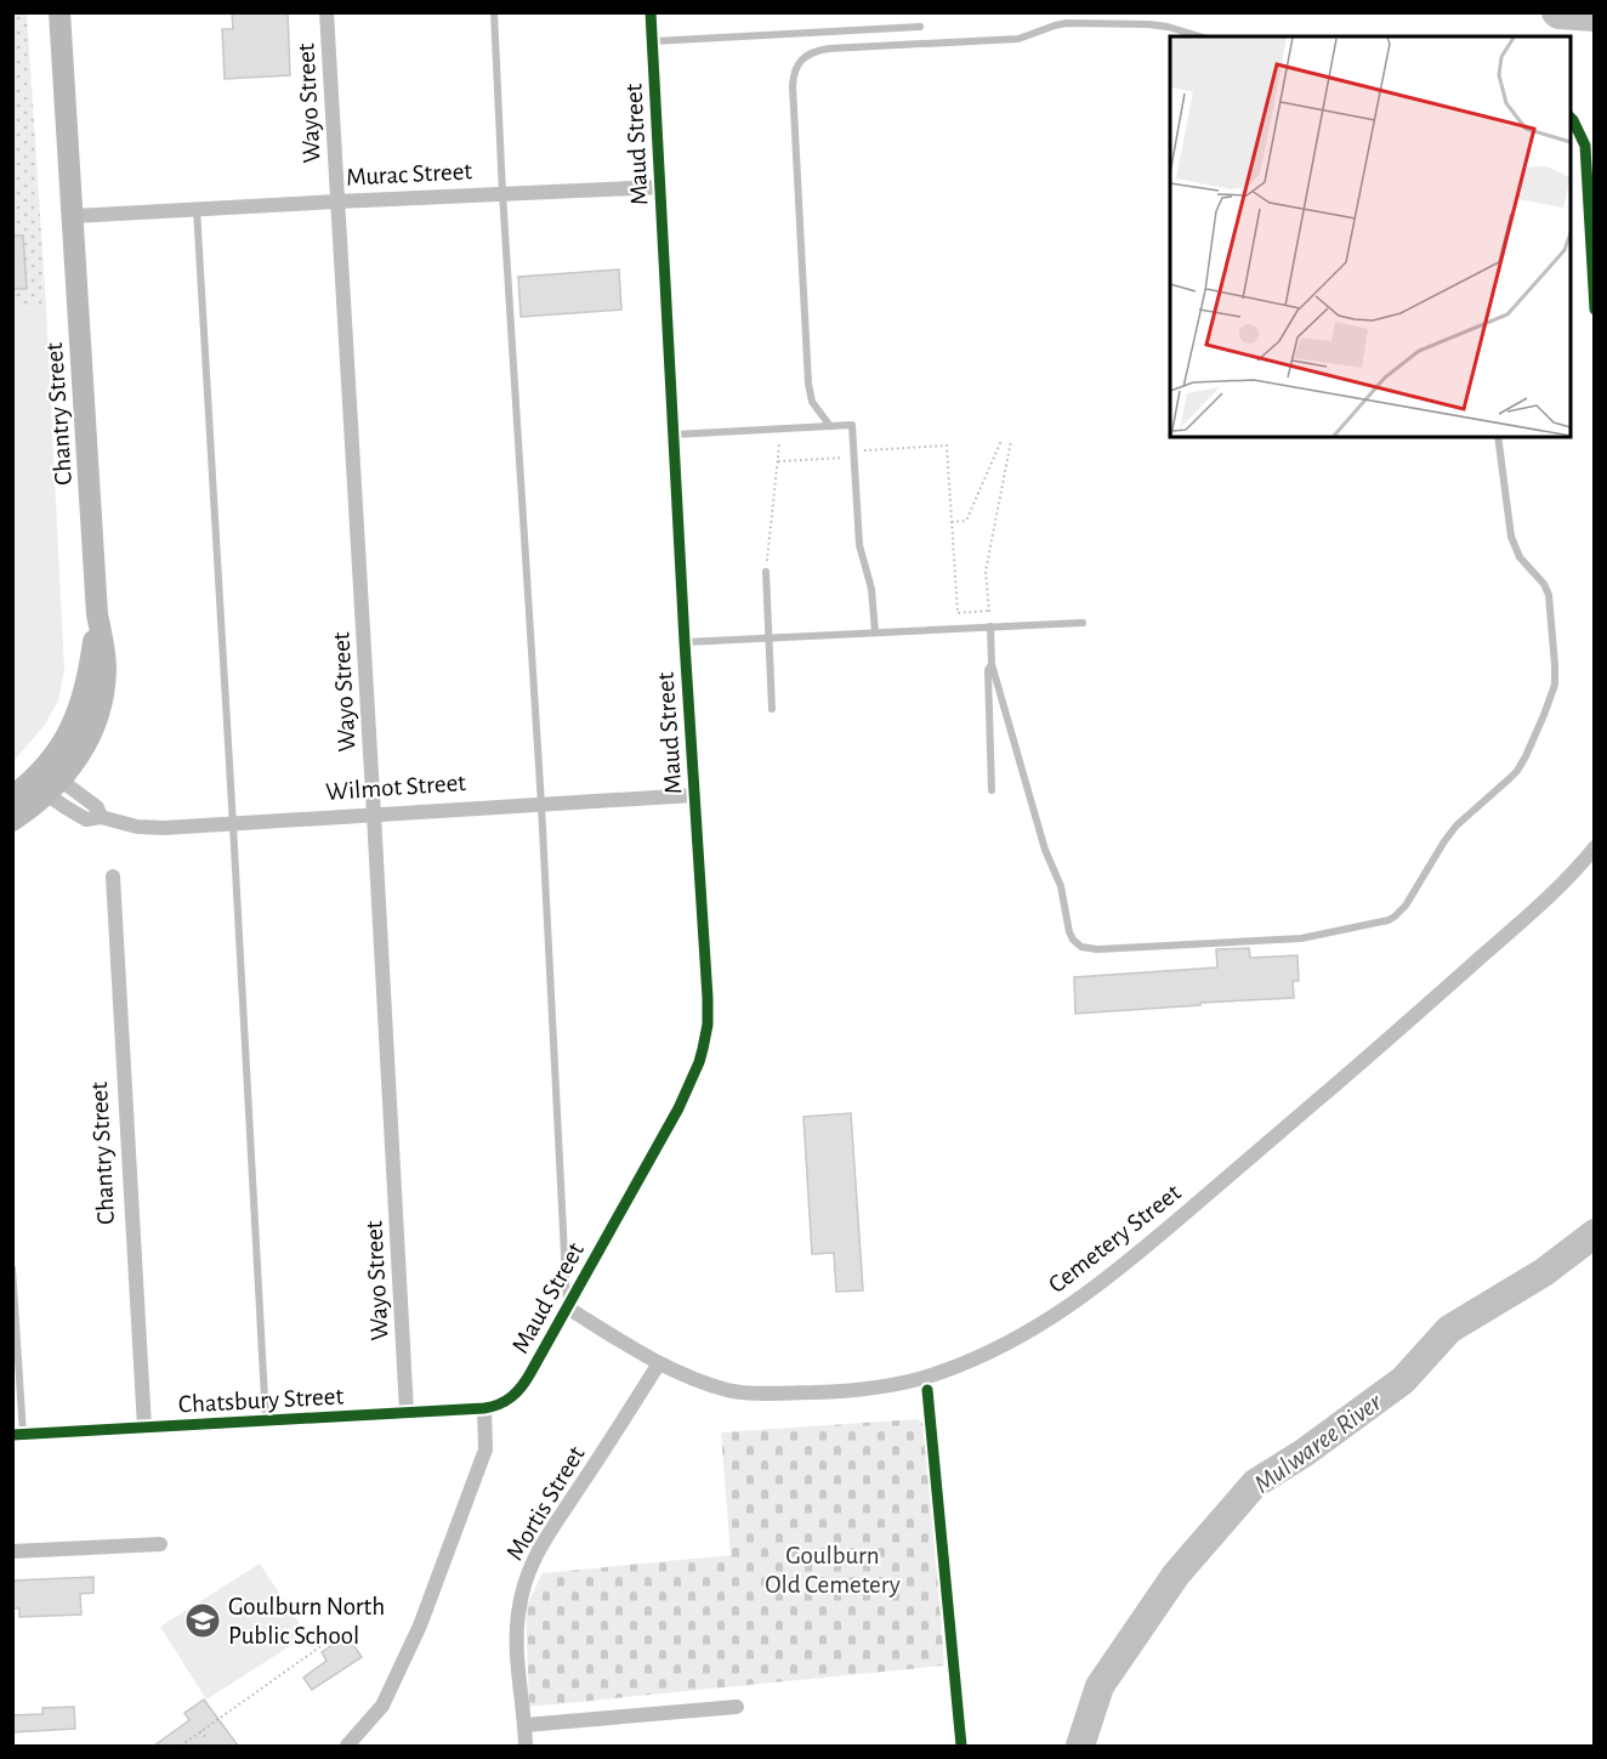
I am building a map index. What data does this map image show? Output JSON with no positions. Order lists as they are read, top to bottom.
{
  "streets": {
    "main road": ["Chantry Street"],
    "street": [
      "Wayo Street",
      "Maud Street",
      "Murac Street",
      "Wilmot Street",
      "Cemetery Street",
      "Chatsbury Street",
      "Mortis Street"
    ]
  },
  "crossings": [
    ["Wayo Street", "Murac Street"],
    ["Wayo Street", "Wilmot Street"],
    ["Wayo Street", "Chatsbury Street"],
    ["Maud Street", "Murac Street"],
    ["Maud Street", "Wilmot Street"],
    ["Maud Street", "Cemetery Street"],
    ["Maud Street", "Chatsbury Street"],
    ["Murac Street", "Chantry Street"],
    ["Chantry Street", "Wilmot Street"],
    ["Chantry Street", "Chatsbury Street"],
    ["Cemetery Street", "Mortis Street"]
  ],
  "water": ["Mulwaree River"],
  "parks": ["Goulburn Old Cemetery"],
  "places": {
    "school or university": ["Goulburn North Public School"]
  }
}
